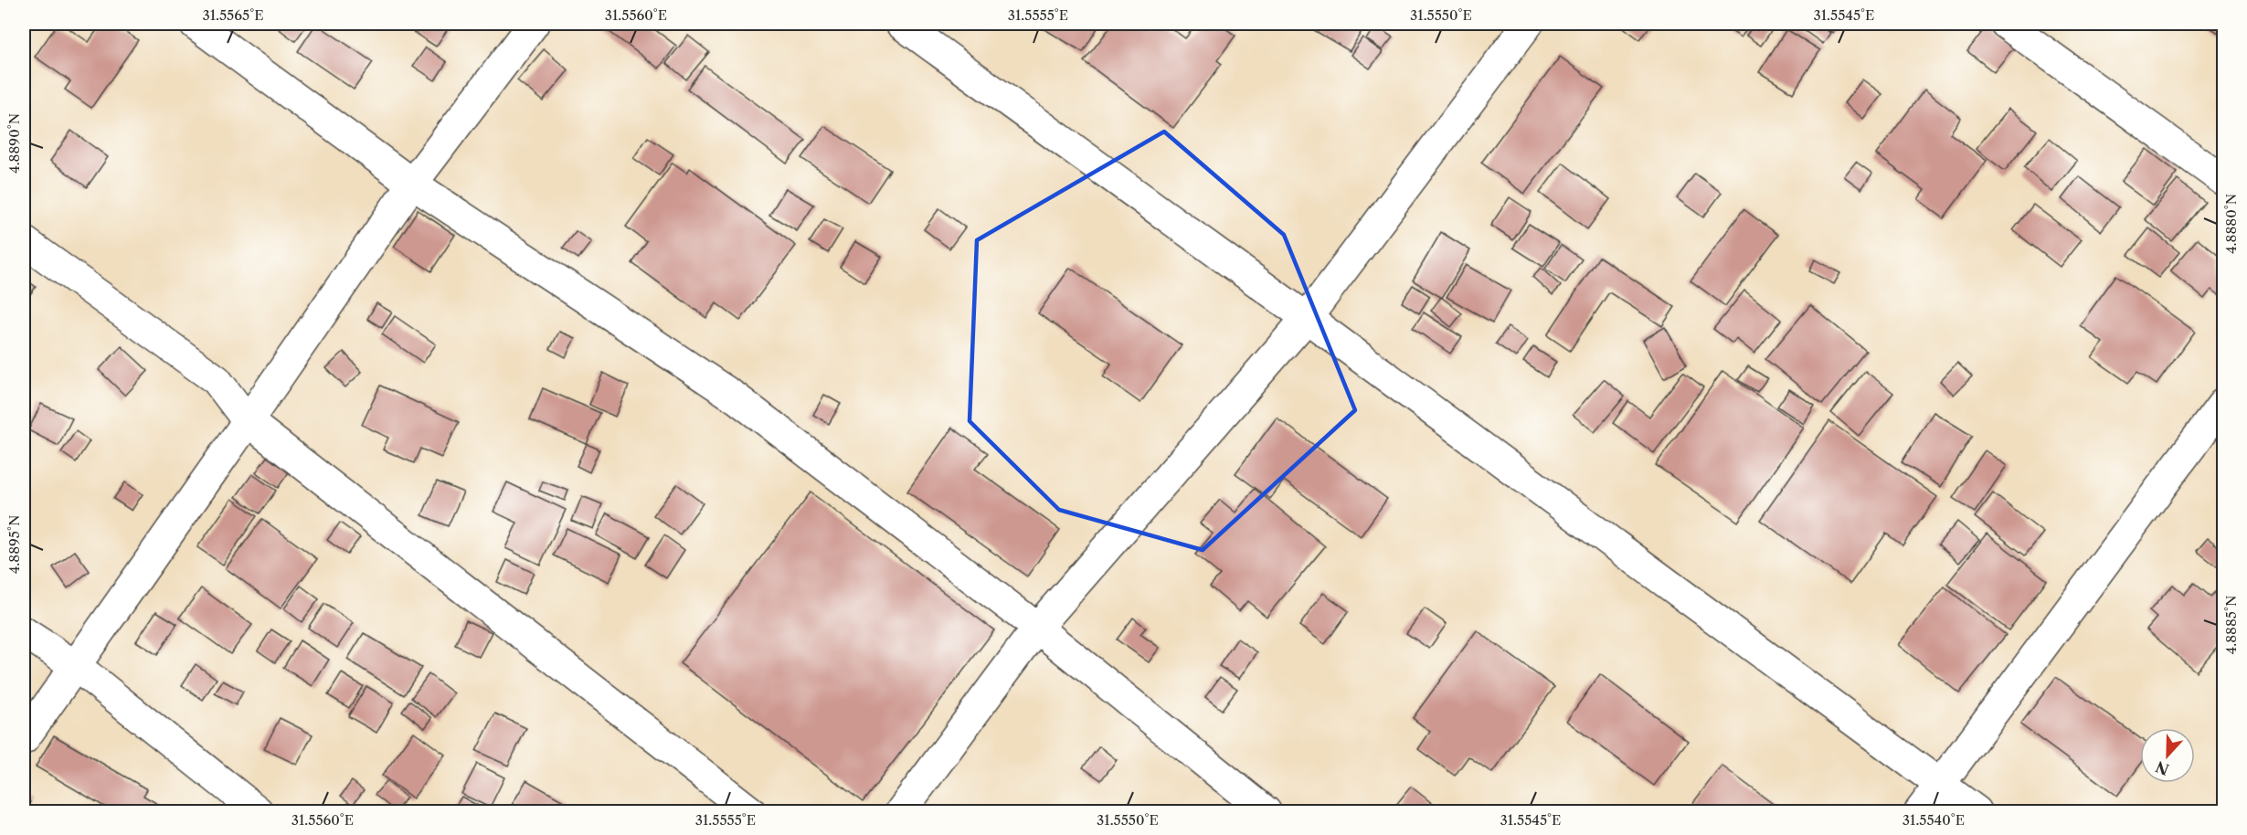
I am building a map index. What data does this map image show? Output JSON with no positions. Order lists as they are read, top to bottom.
{
  "north": "bottom",
  "coordinates": [
    "31.5565°E",
    "31.5560°E",
    "31.5555°E",
    "31.5550°E",
    "31.5545°E",
    "4.8890°N",
    "4.8880°N",
    "4.8895°N",
    "4.8885°N",
    "31.5540°E"
  ]
}
